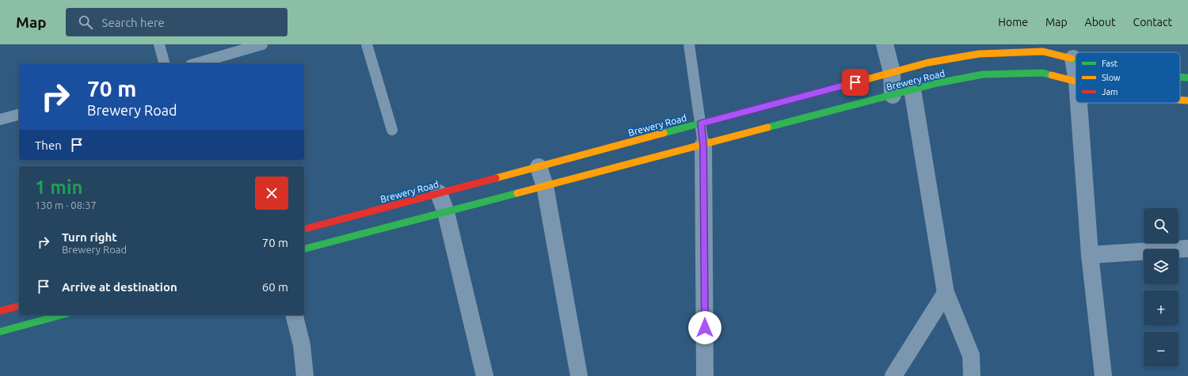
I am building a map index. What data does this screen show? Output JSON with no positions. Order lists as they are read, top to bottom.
{
  "streets": {
    "main road": ["Brewery Road"]
  },
  "legend": ["Fast", "Slow", "Jam"],
  "page": {
    "header": "Map",
    "search": "Search here",
    "nav": [
      "Home",
      "Map",
      "About",
      "Contact"
    ],
    "turn": ["70 m", "Brewery Road"],
    "then": "Then",
    "heading": ["1 min", "130 m · 08:37"],
    "map_buttons": ["+", "−"],
    "list": [
      {
        "name": "Turn right",
        "note": "Brewery Road",
        "value": "70 m"
      },
      {
        "name": "Arrive at destination",
        "value": "60 m"
      }
    ]
  }
}
